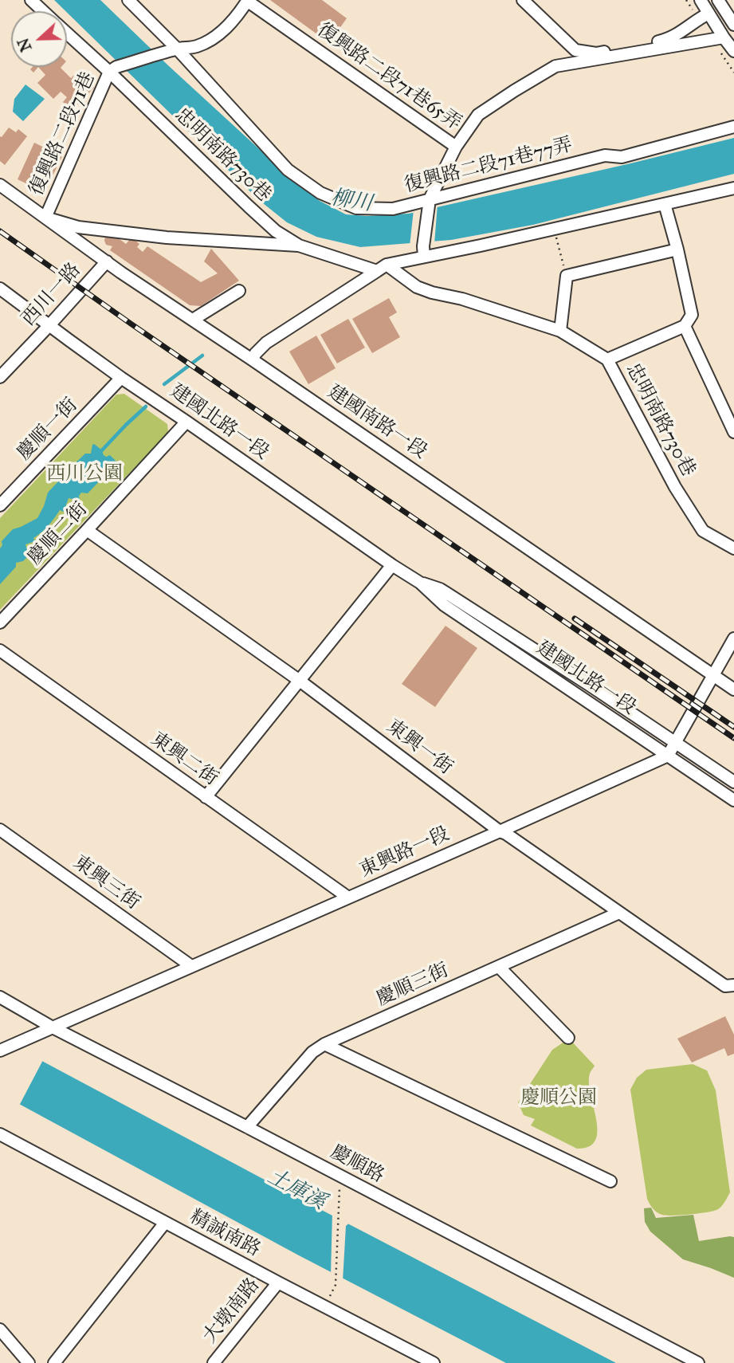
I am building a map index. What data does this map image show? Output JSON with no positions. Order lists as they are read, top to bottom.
{
  "streets": {
    "street": [
      "復興路二段71巷65弄",
      "復興路二段71巷",
      "忠明南路730巷",
      "復興路二段71巷77弄",
      "西川一路",
      "建國北路一段",
      "建國南路一段",
      "慶順一街",
      "慶順二街",
      "東興一街",
      "東興二街",
      "東興路一段",
      "東興三街",
      "慶順三街",
      "慶順路",
      "精誠南路",
      "大墩南路"
    ]
  },
  "crossings": [
    ["復興路二段71巷", "忠明南路730巷"],
    ["復興路二段71巷", "建國南路一段"],
    ["西川一路", "建國北路一段"],
    ["西川一路", "建國南路一段"],
    ["建國北路一段", "慶順一街"],
    ["建國北路一段", "慶順二街"],
    ["建國北路一段", "東興路一段"],
    ["慶順二街", "東興一街"],
    ["東興一街", "東興路一段"],
    ["東興一街", "慶順三街"],
    ["東興二街", "東興路一段"],
    ["東興路一段", "東興三街"],
    ["東興路一段", "慶順路"],
    ["慶順三街", "慶順路"],
    ["精誠南路", "大墩南路"]
  ],
  "water": ["柳川", "土庫溪"],
  "parks": ["西川公園", "慶順公園"],
  "north": "left"
}
